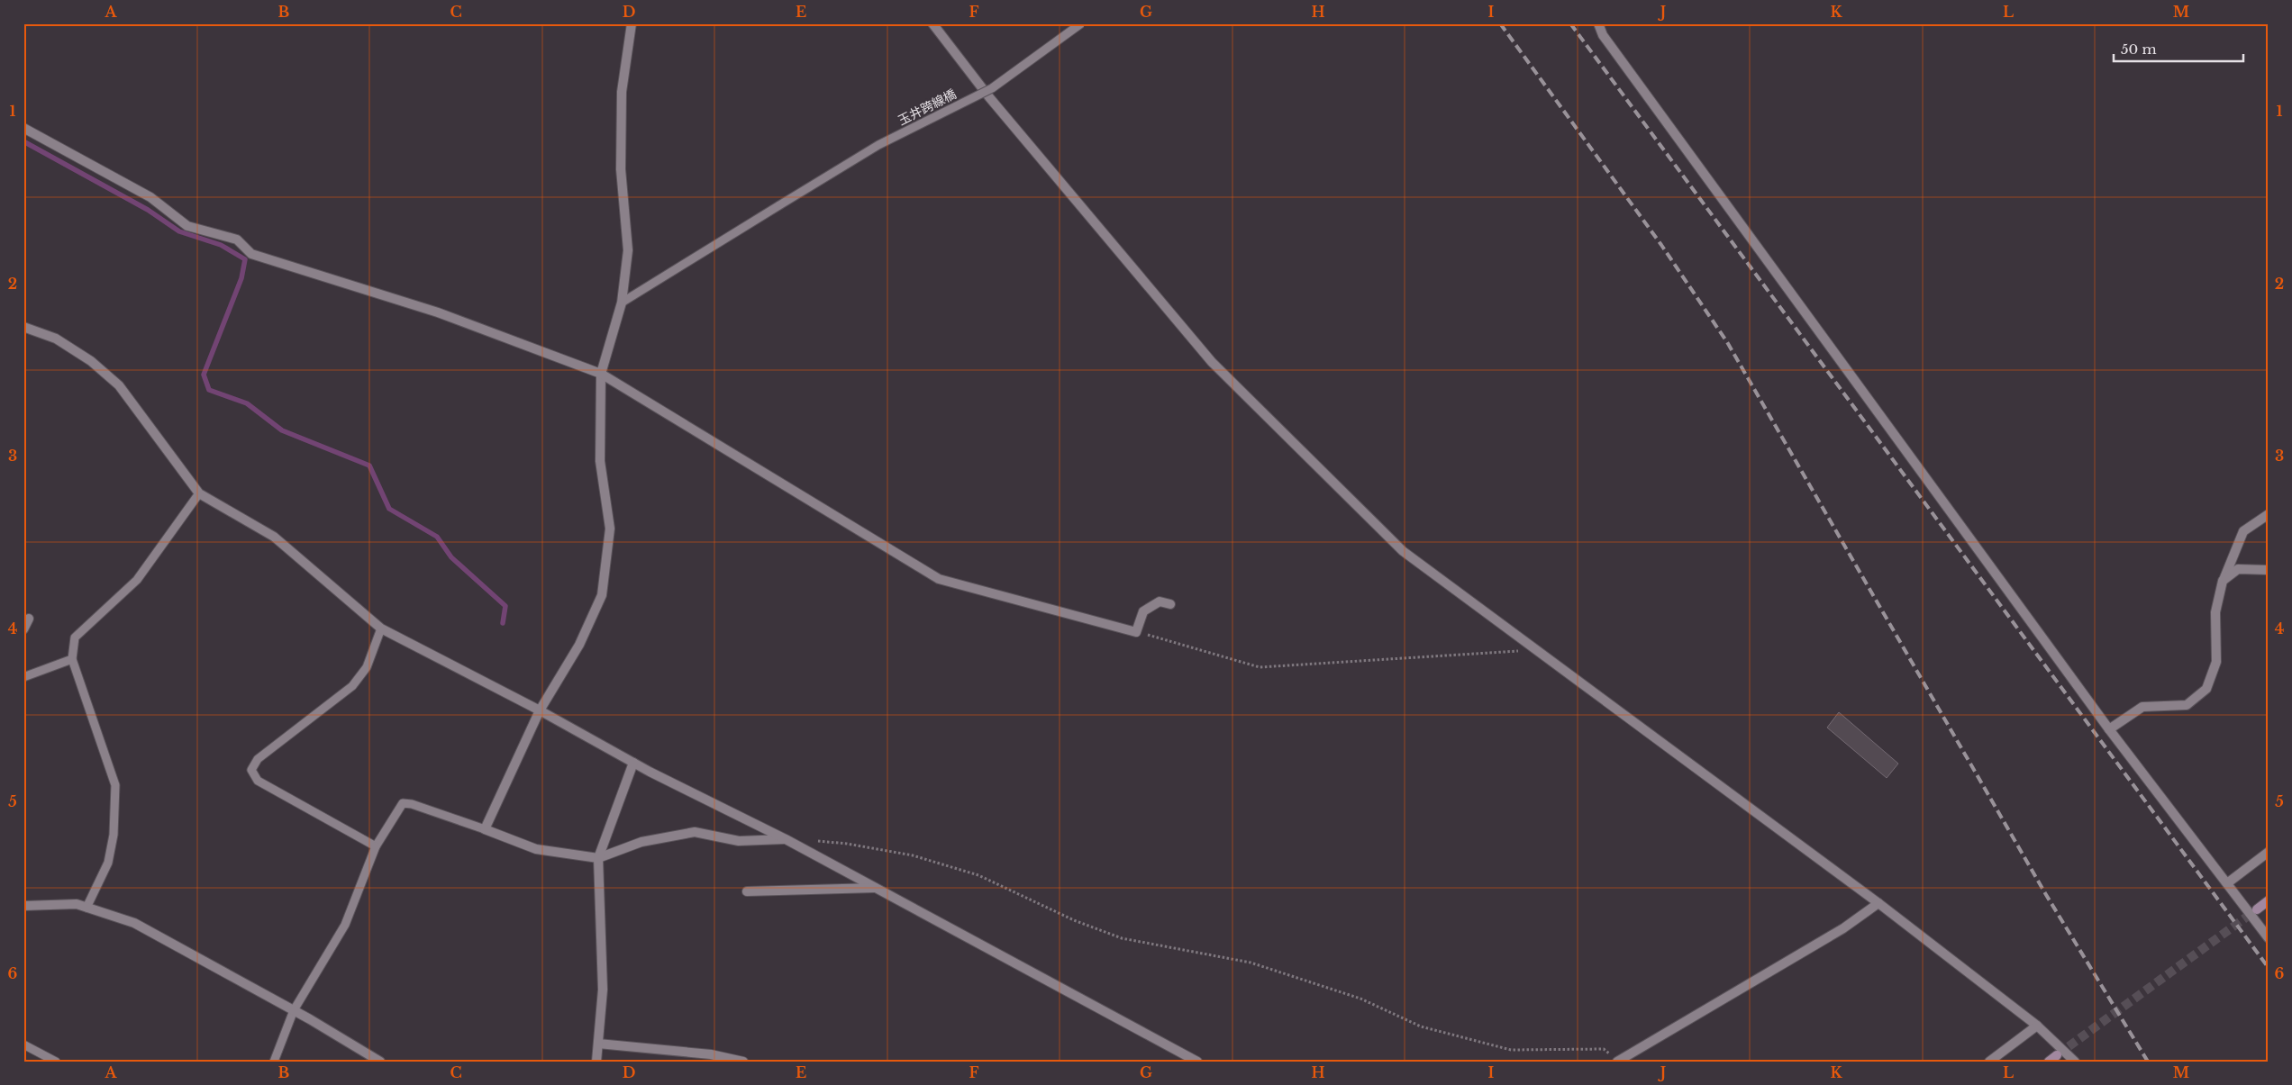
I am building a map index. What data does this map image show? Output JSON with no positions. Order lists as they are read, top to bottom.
{
  "streets": {
    "lane": ["玉井跨線橋"]
  },
  "scale_bar": "50 m",
  "grid": {
    "columns": [
      "A",
      "B",
      "C",
      "D",
      "E",
      "F",
      "G",
      "H",
      "I",
      "J",
      "K",
      "L",
      "M"
    ],
    "rows": [
      "1",
      "2",
      "3",
      "4",
      "5",
      "6"
    ]
  }
}
